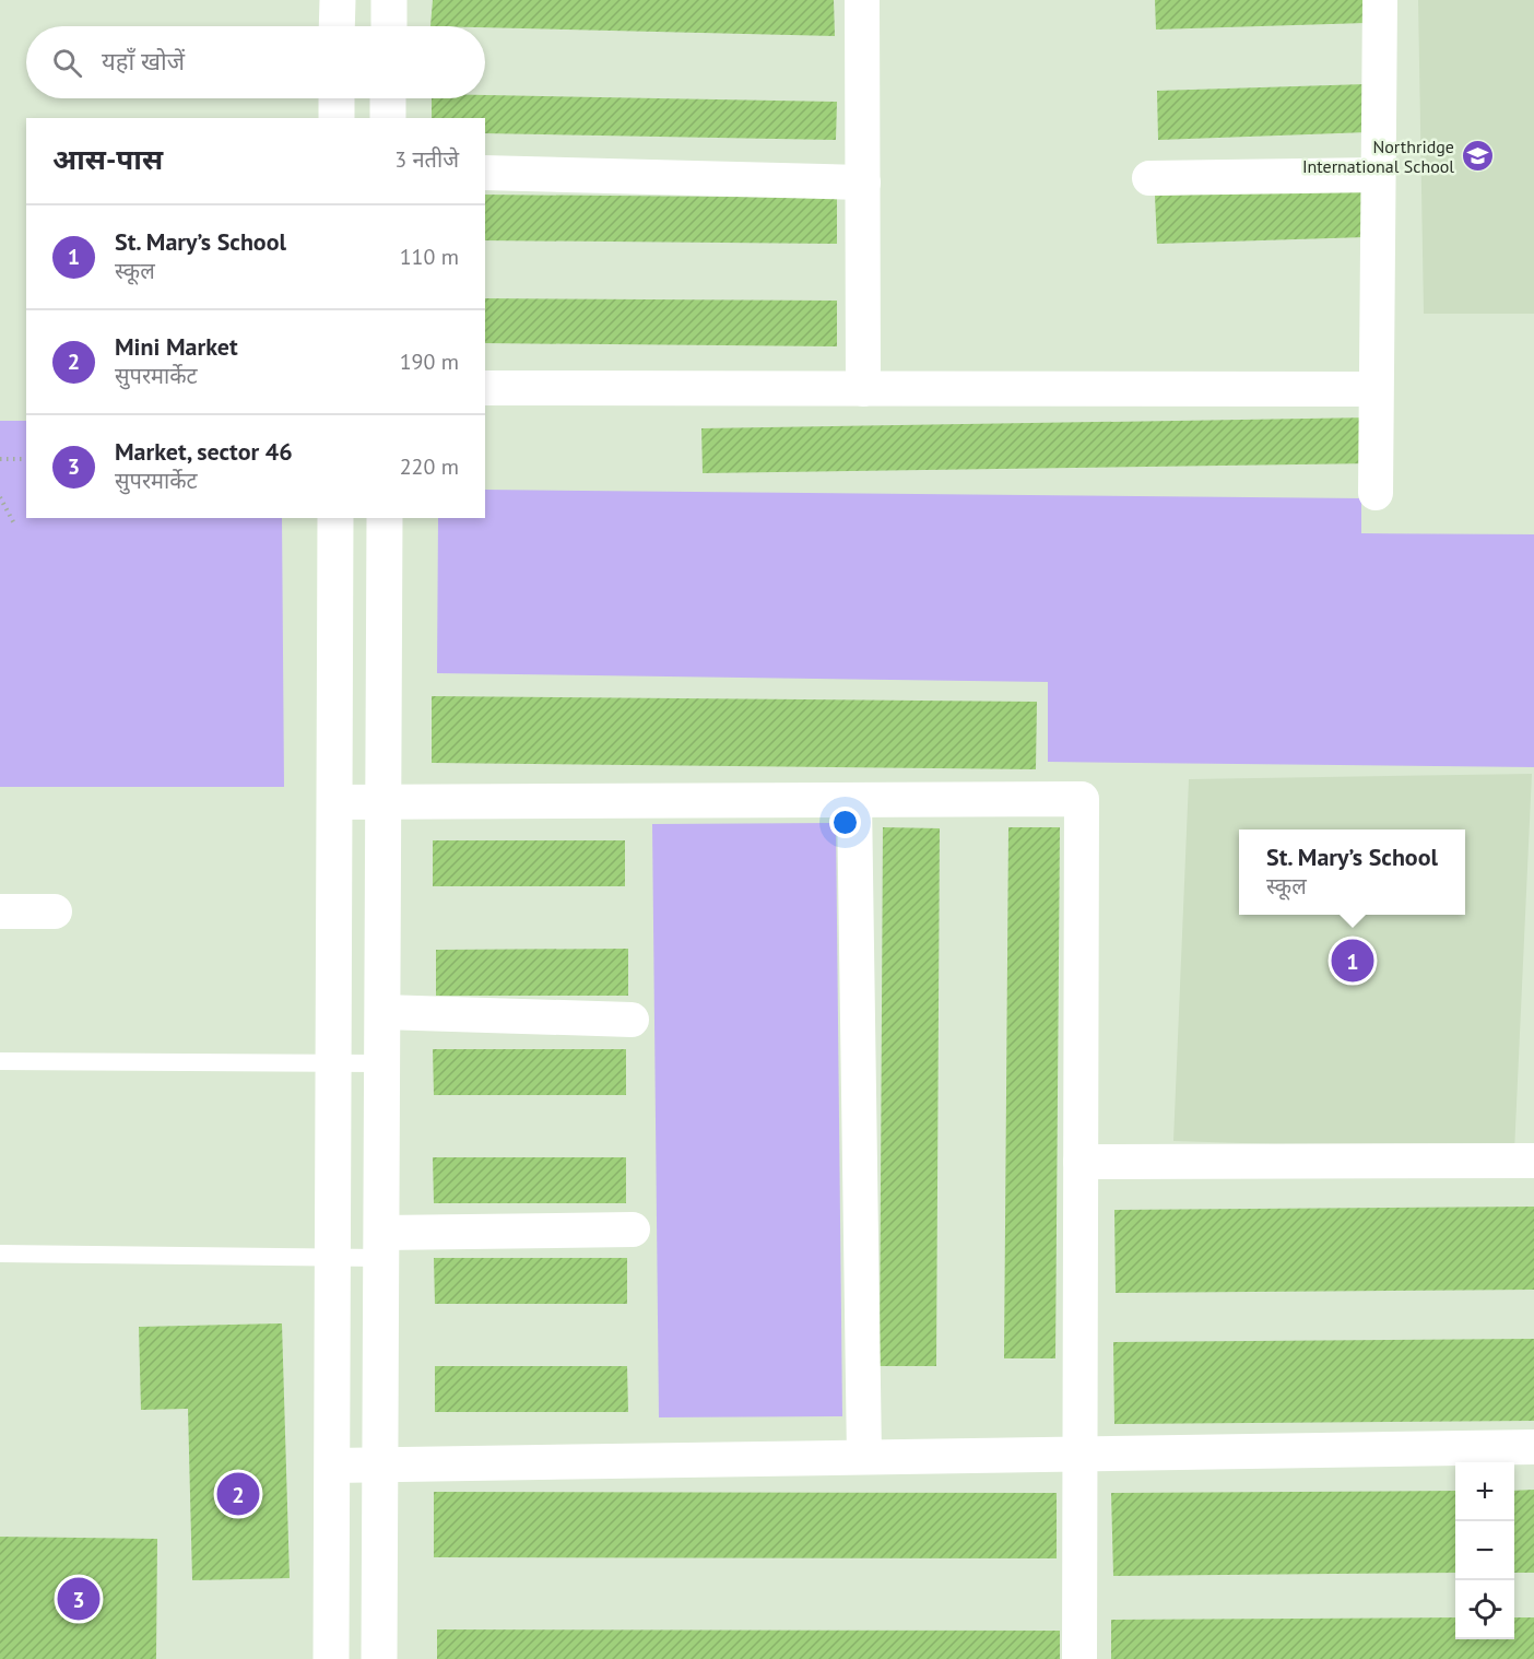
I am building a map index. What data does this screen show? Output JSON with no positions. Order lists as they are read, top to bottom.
{
  "places": {
    "school or university": ["Northridge International School"]
  },
  "page": {
    "search": "यहाँ खोजें",
    "heading": ["आस-पास", "3 नतीजे"],
    "list": [
      {
        "mark": "1",
        "name": "St. Mary’s School",
        "note": "स्कूल",
        "value": "110 m"
      },
      {
        "mark": "2",
        "name": "Mini Market",
        "note": "सुपरमार्केट",
        "value": "190 m"
      },
      {
        "mark": "3",
        "name": "Market, sector 46",
        "note": "सुपरमार्केट",
        "value": "220 m"
      }
    ],
    "popup": ["St. Mary’s School", "स्कूल"],
    "pins": ["1", "2", "3"],
    "map_buttons": ["+", "−"]
  }
}
